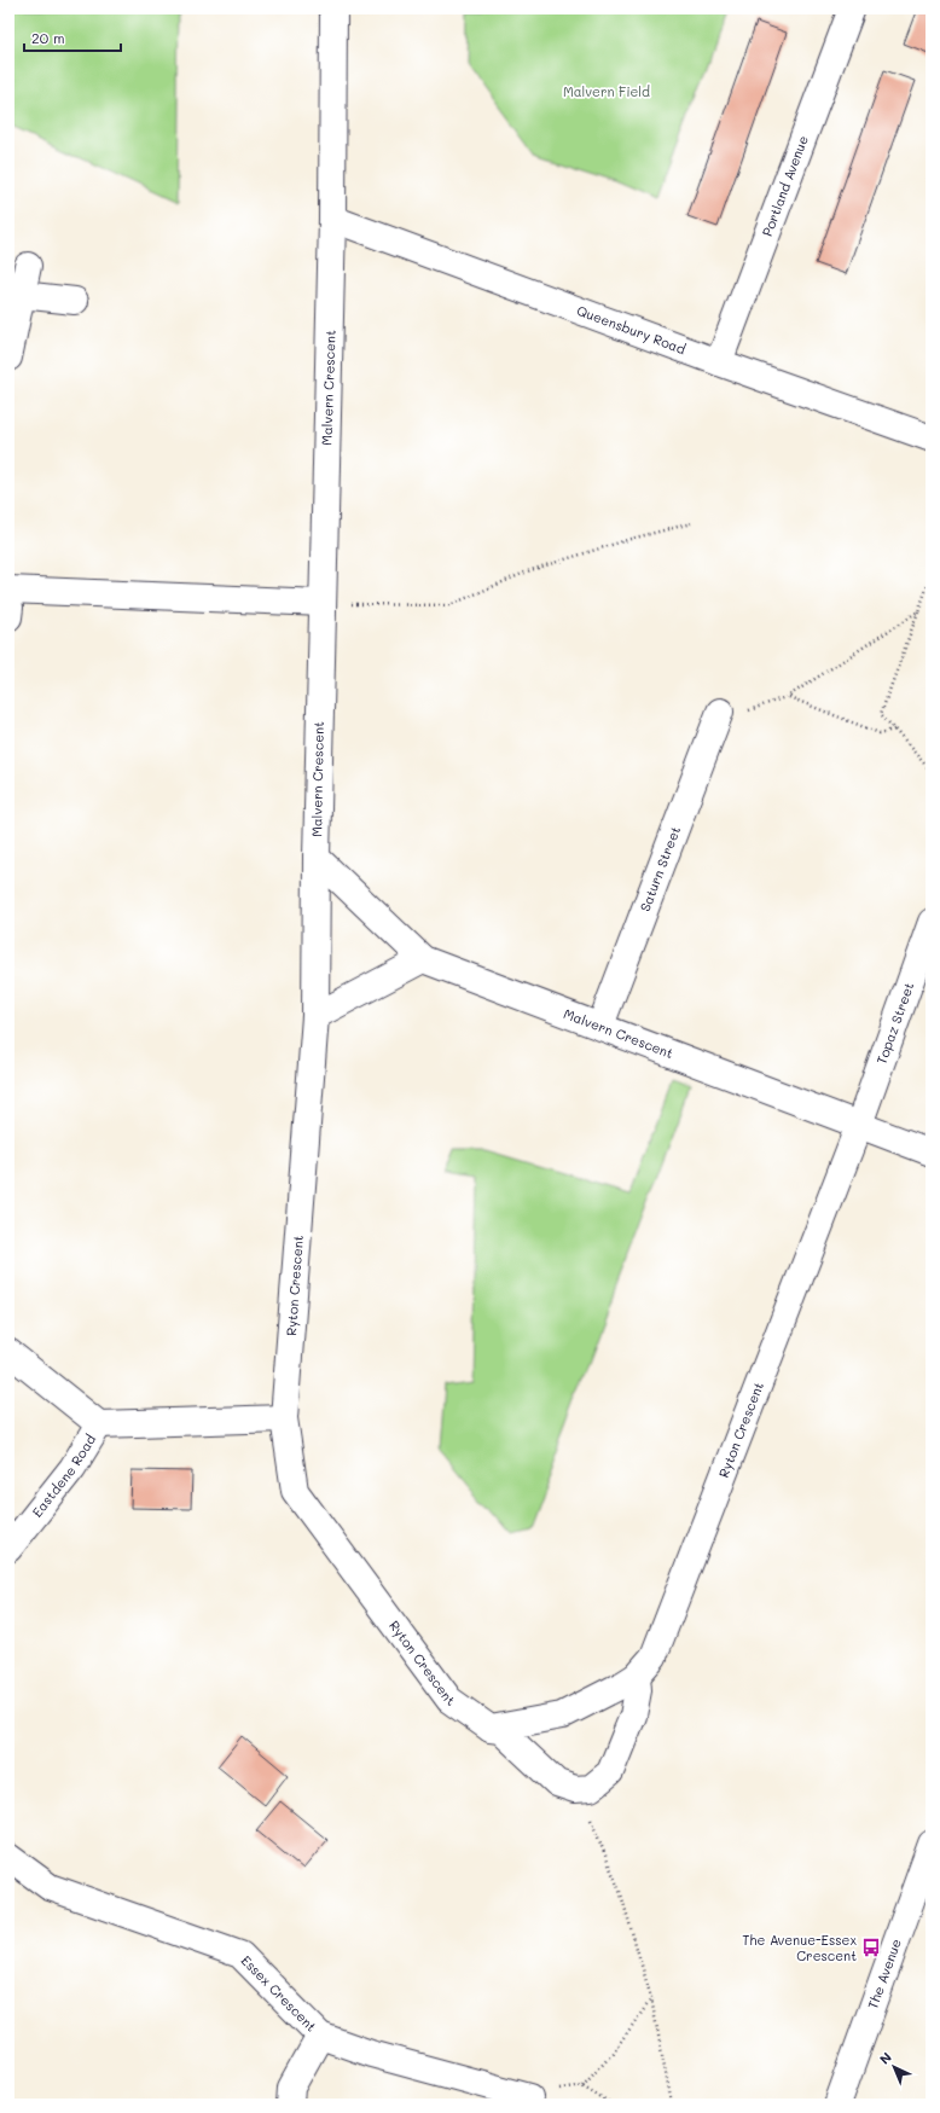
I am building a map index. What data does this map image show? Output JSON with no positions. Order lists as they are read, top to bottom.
{
  "streets": {
    "street": [
      "Portland Avenue",
      "Queensbury Road",
      "Malvern Crescent",
      "Saturn Street",
      "Topaz Street",
      "Ryton Crescent",
      "Eastdene Road",
      "The Avenue",
      "Essex Crescent"
    ]
  },
  "crossings": [
    ["Portland Avenue", "Queensbury Road"],
    ["Queensbury Road", "Malvern Crescent"],
    ["Malvern Crescent", "Saturn Street"],
    ["Malvern Crescent", "Topaz Street"],
    ["Malvern Crescent", "Ryton Crescent"],
    ["Topaz Street", "Ryton Crescent"]
  ],
  "parks": ["Malvern Field"],
  "places": {
    "bus stop": ["The Avenue-Essex Crescent"]
  },
  "scale_bar": "20 m",
  "north": "top left"
}
